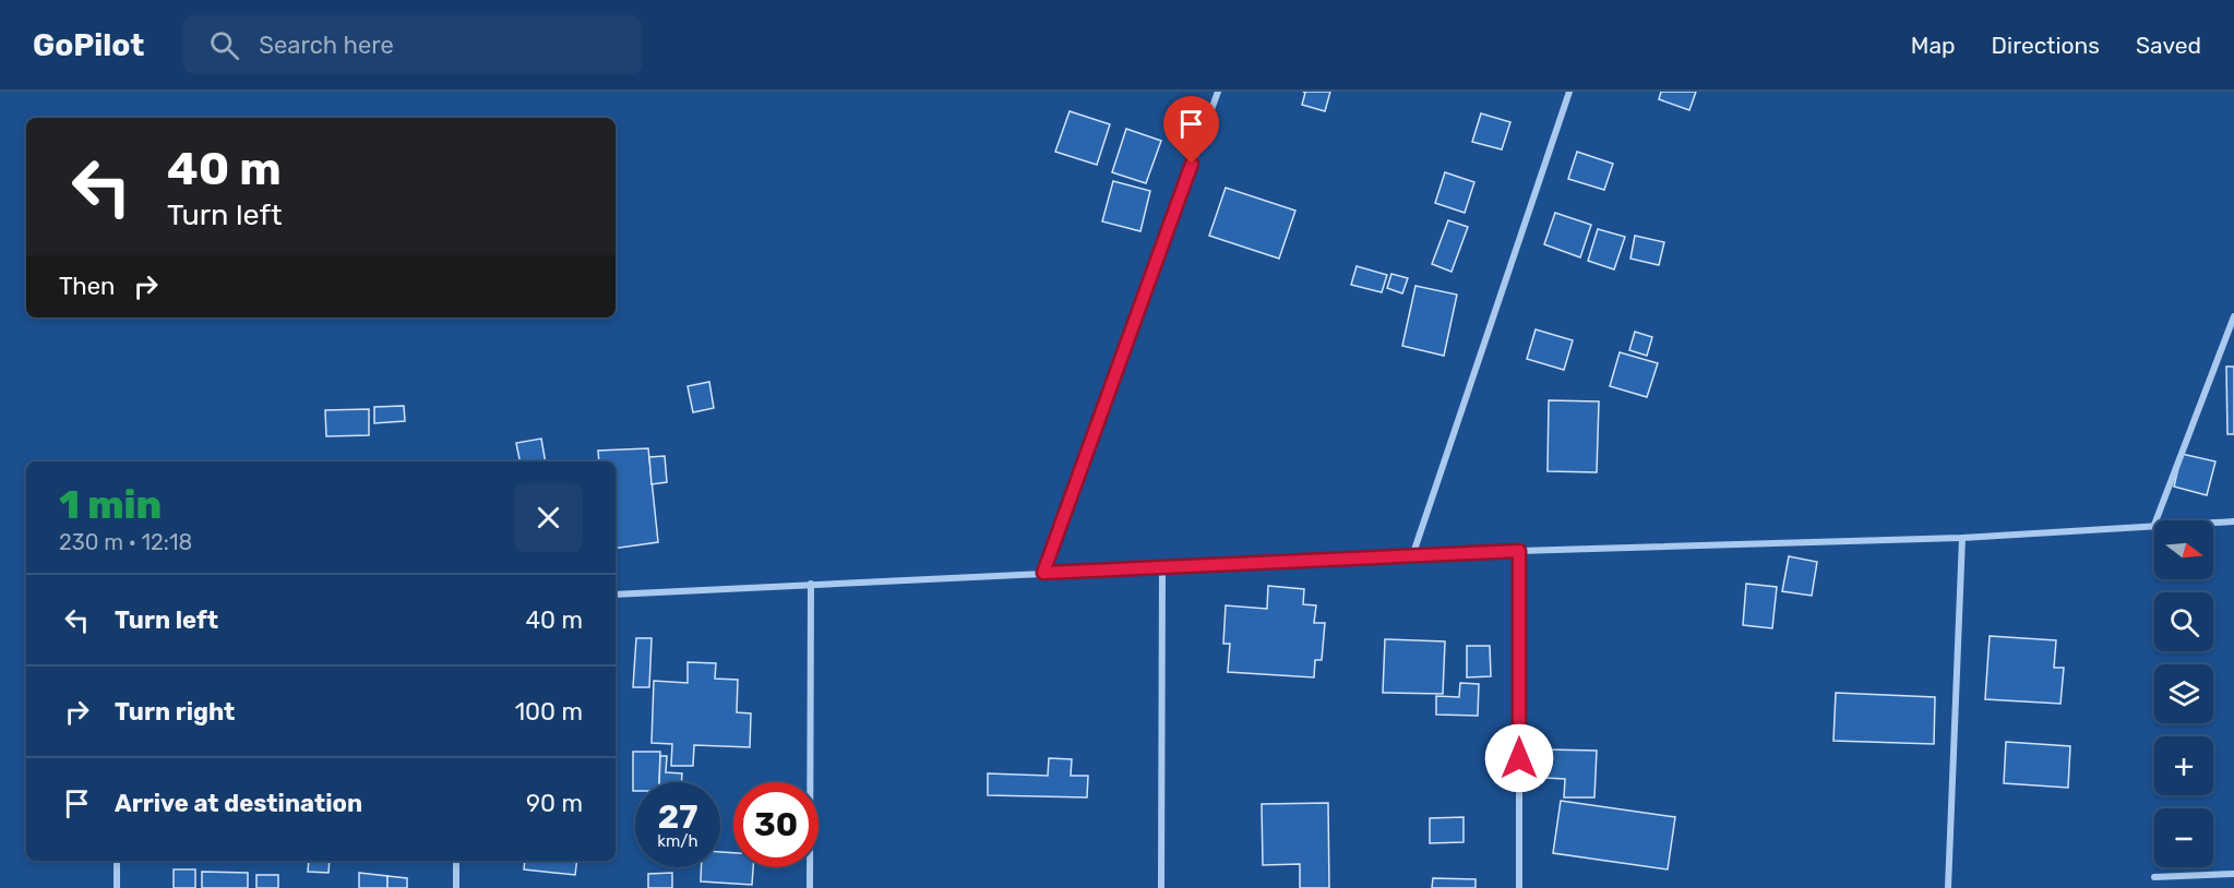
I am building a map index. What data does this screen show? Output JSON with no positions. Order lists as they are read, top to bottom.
{
  "north": "right",
  "page": {
    "header": "GoPilot",
    "search": "Search here",
    "nav": ["Map", "Directions", "Saved"],
    "turn": ["40 m", "Turn left"],
    "then": "Then",
    "heading": ["1 min", "230 m · 12:18"],
    "map_buttons": ["+", "−"],
    "list": [
      {
        "name": "Turn left",
        "value": "40 m"
      },
      {
        "name": "Turn right",
        "value": "100 m"
      },
      {
        "name": "Arrive at destination",
        "value": "90 m"
      }
    ],
    "speed": "27 km/h",
    "limit": "30"
  }
}
